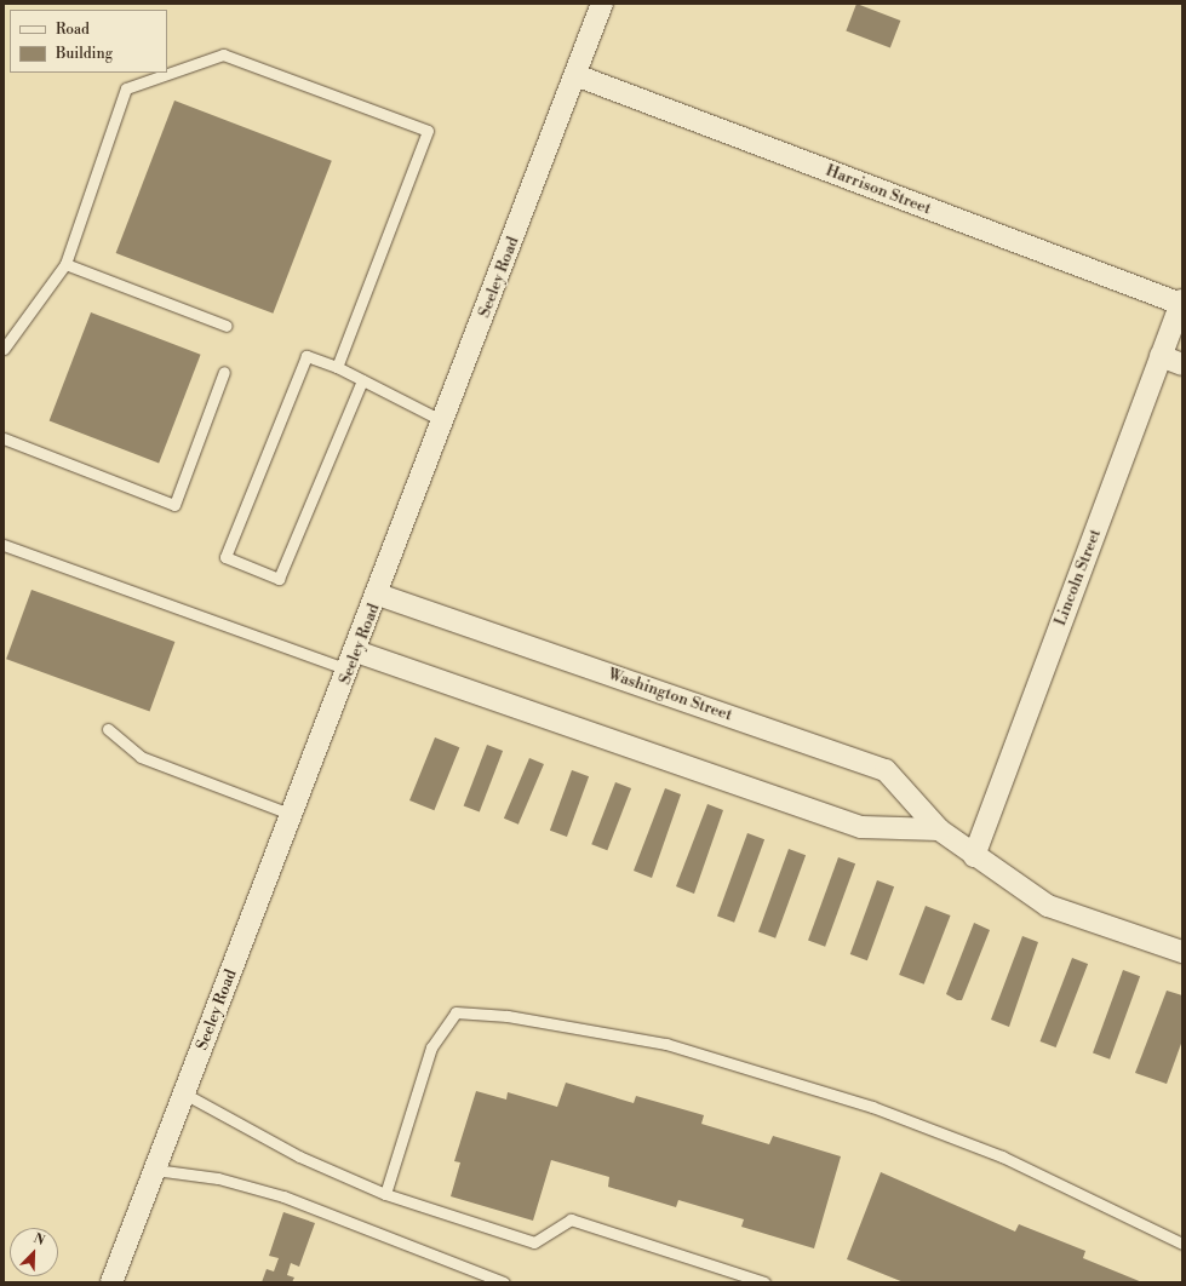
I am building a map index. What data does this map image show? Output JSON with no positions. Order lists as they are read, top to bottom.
{
  "streets": {
    "street": [
      "Harrison Street",
      "Seeley Road",
      "Lincoln Street",
      "Washington Street"
    ]
  },
  "crossings": [
    ["Harrison Street", "Seeley Road"],
    ["Harrison Street", "Lincoln Street"],
    ["Seeley Road", "Washington Street"],
    ["Lincoln Street", "Washington Street"]
  ],
  "legend": ["Road", "Building"],
  "north": "top right"
}
